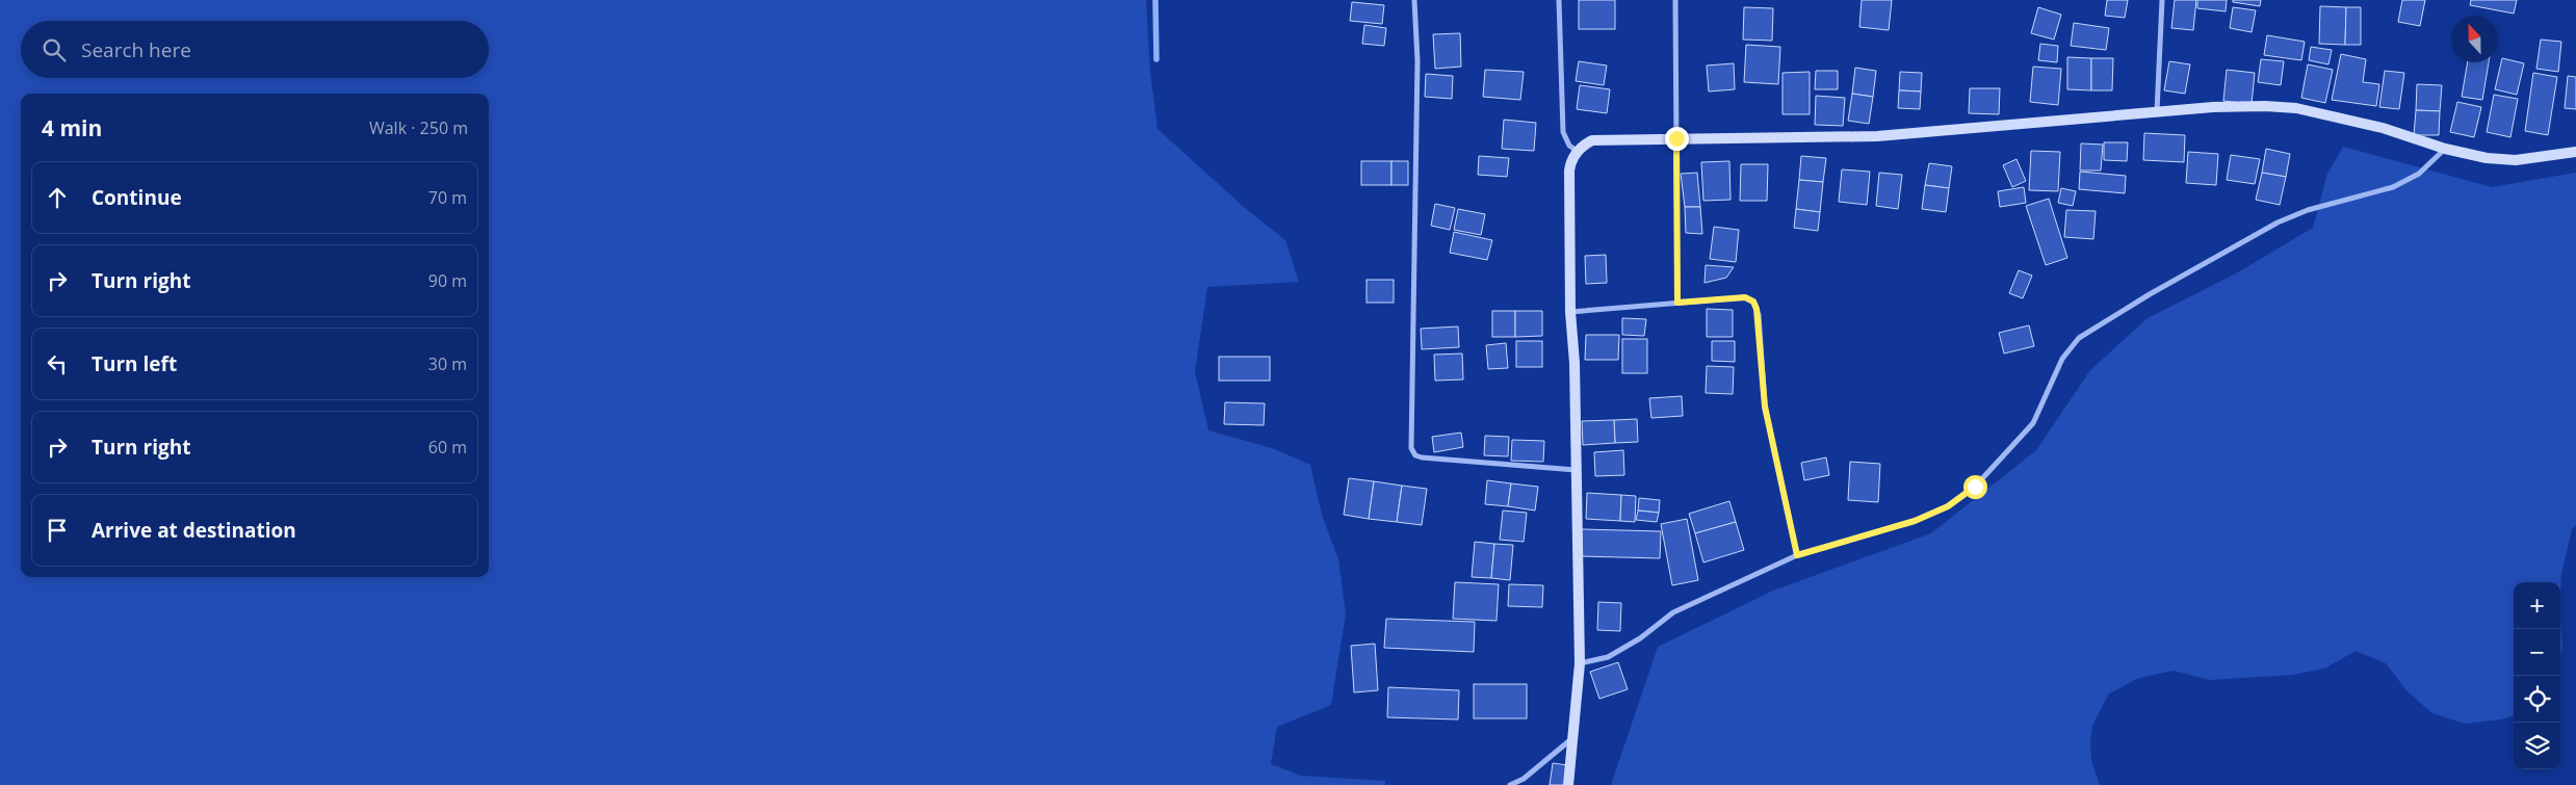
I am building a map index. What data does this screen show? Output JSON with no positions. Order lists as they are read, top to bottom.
{
  "north": "top",
  "page": {
    "search": "Search here",
    "heading": ["4 min", "Walk · 250 m"],
    "list": [
      ["Continue", "70 m"],
      ["Turn right", "90 m"],
      ["Turn left", "30 m"],
      ["Turn right", "60 m"],
      "Arrive at destination"
    ],
    "map_buttons": ["+", "−"]
  }
}
